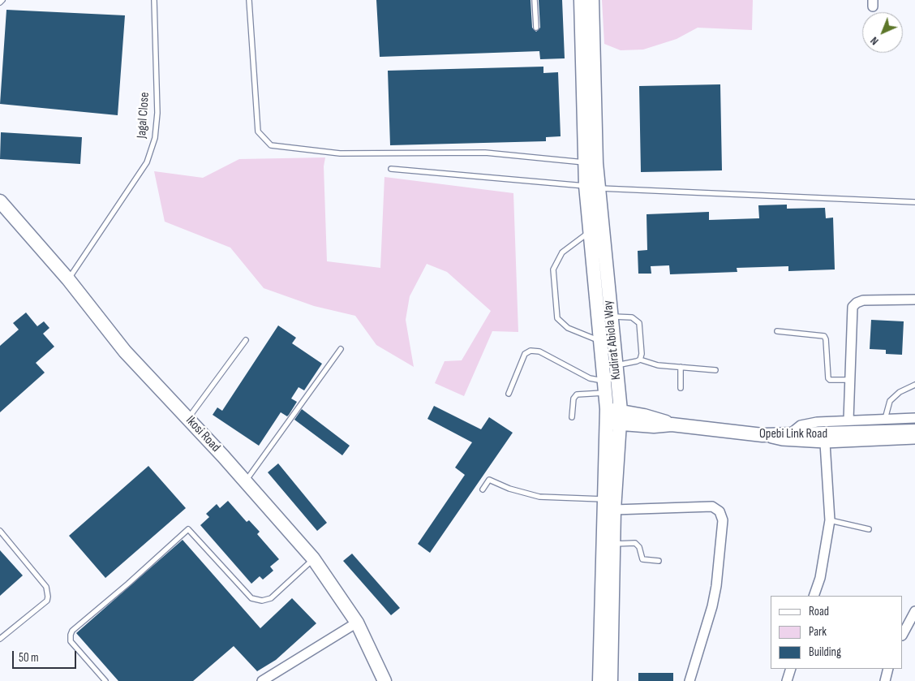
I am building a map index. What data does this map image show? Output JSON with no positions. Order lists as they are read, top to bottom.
{
  "streets": {
    "main road": ["Kudirat Abiola Way", "Ikosi Road", "Opebi Link Road"],
    "lane": ["Jagal Close"]
  },
  "crossings": [
    ["Jagal Close", "Ikosi Road"],
    ["Kudirat Abiola Way", "Opebi Link Road"]
  ],
  "legend": ["Road", "Park", "Building"],
  "scale_bar": "50 m",
  "north": "bottom left"
}
